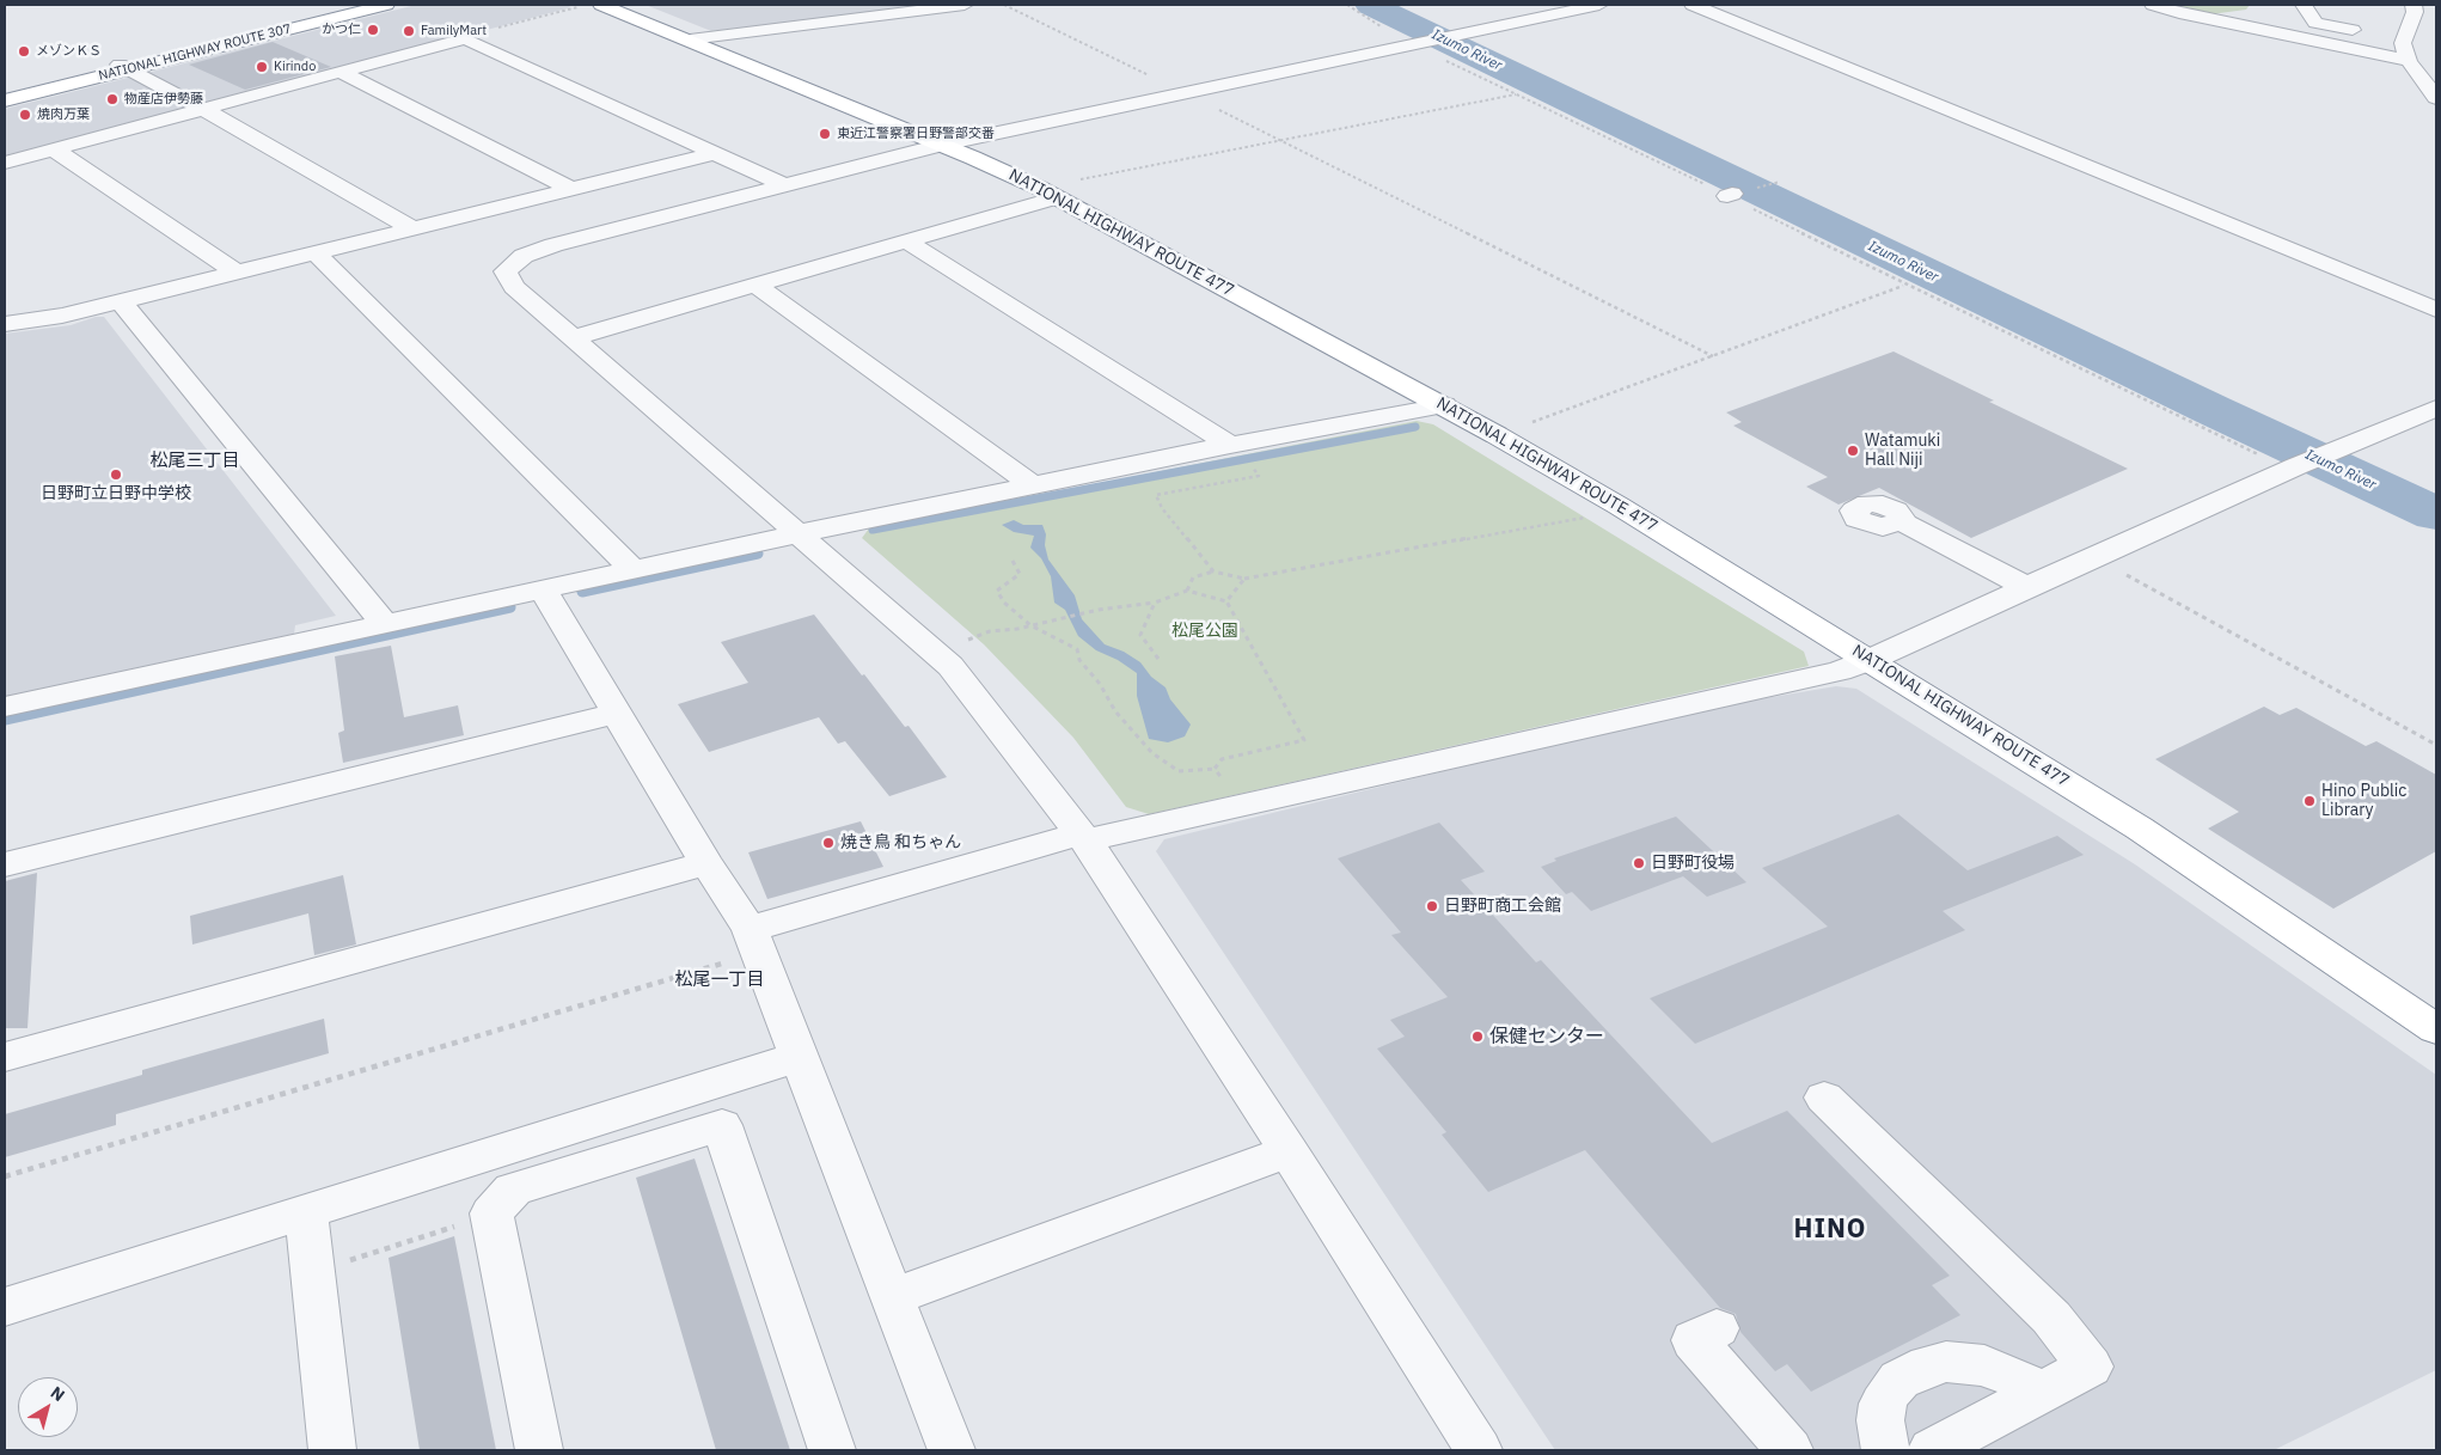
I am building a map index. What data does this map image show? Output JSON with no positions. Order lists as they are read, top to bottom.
{
  "streets": {
    "highway": ["NATIONAL HIGHWAY ROUTE 307", "NATIONAL HIGHWAY ROUTE 477"]
  },
  "districts": ["松尾三丁目", "松尾一丁目", "HINO"],
  "water": ["Izumo River"],
  "parks": ["松尾公園"],
  "places": [
    "かつ仁",
    "FamilyMart",
    "メゾンＫＳ",
    "Kirindo",
    "物産店伊勢藤",
    "焼肉万葉",
    "東近江警察署日野警部交番",
    "Watamuki Hall Niji",
    "日野町立日野中学校",
    "Hino Public Library",
    "焼き鳥 和ちゃん",
    "日野町役場",
    "日野町商工会館",
    "保健センター"
  ],
  "north": "top right"
}
